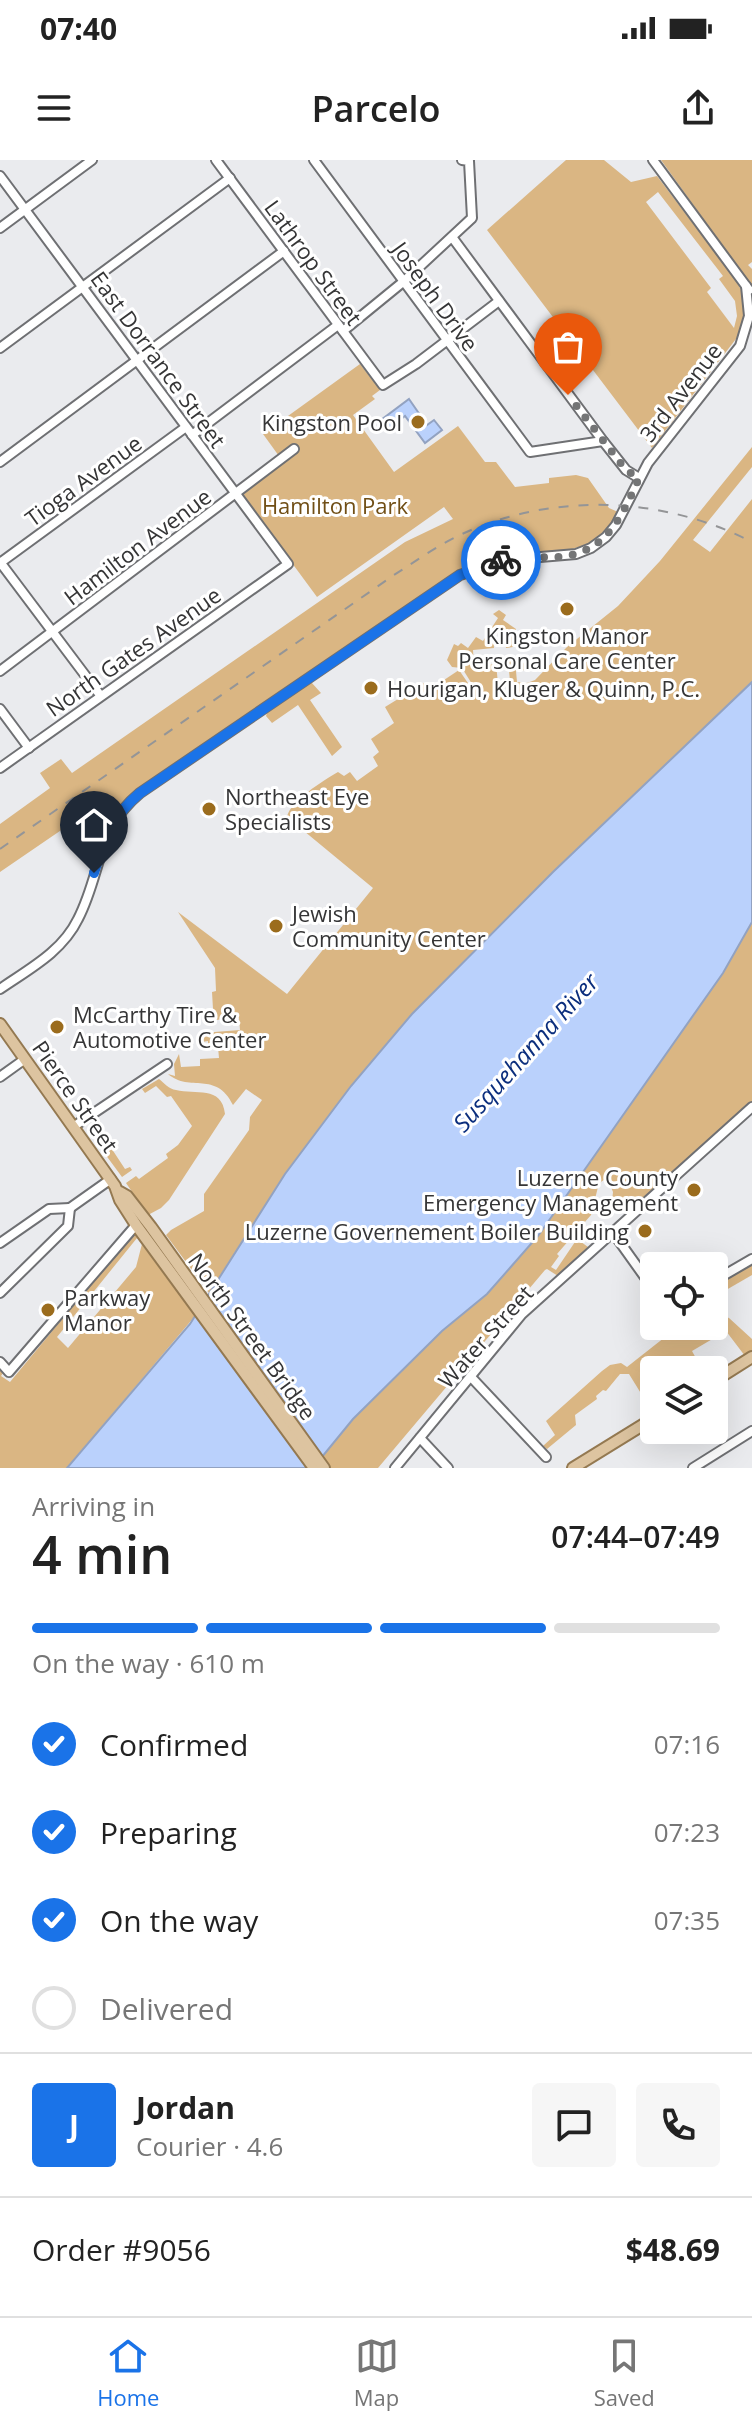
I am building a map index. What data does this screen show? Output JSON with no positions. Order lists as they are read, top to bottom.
{
  "streets": {
    "main road": ["Pierce Street", "North Street Bridge"],
    "street": [
      "Lathrop Street",
      "Joseph Drive",
      "East Dorrance Street",
      "3rd Avenue",
      "Tioga Avenue",
      "Hamilton Avenue",
      "North Gates Avenue",
      "Water Street"
    ]
  },
  "crossings": [
    ["Lathrop Street", "Joseph Drive"],
    ["Lathrop Street", "Tioga Avenue"],
    ["Joseph Drive", "Tioga Avenue"],
    ["East Dorrance Street", "Tioga Avenue"],
    ["East Dorrance Street", "Hamilton Avenue"],
    ["East Dorrance Street", "North Gates Avenue"],
    ["Pierce Street", "North Street Bridge"]
  ],
  "water": ["Susquehanna River"],
  "parks": ["Hamilton Park"],
  "places": [
    "Kingston Pool",
    "Kingston Manor Personal Care Center",
    "Hourigan, Kluger & Quinn, P.C.",
    "Northeast Eye Specialists",
    "Jewish Community Center",
    "McCarthy Tire & Automotive Center",
    "Luzerne County Emergency Management",
    "Luzerne Governement Boiler Building",
    "Parkway Manor"
  ],
  "page": {
    "status": "07:40",
    "header": "Parcelo",
    "heading": ["4 min", "Arriving in", "07:44–07:49"],
    "panel": [
      "Jordan",
      "Courier · 4.6",
      "Order #9056",
      "$48.69"
    ],
    "bar": "On the way · 610 m",
    "list": [
      ["Confirmed", "07:16"],
      ["Preparing", "07:23"],
      ["On the way", "07:35"],
      "Delivered"
    ],
    "round": "J",
    "tabs": ["Home", "Map", "Saved"]
  }
}
